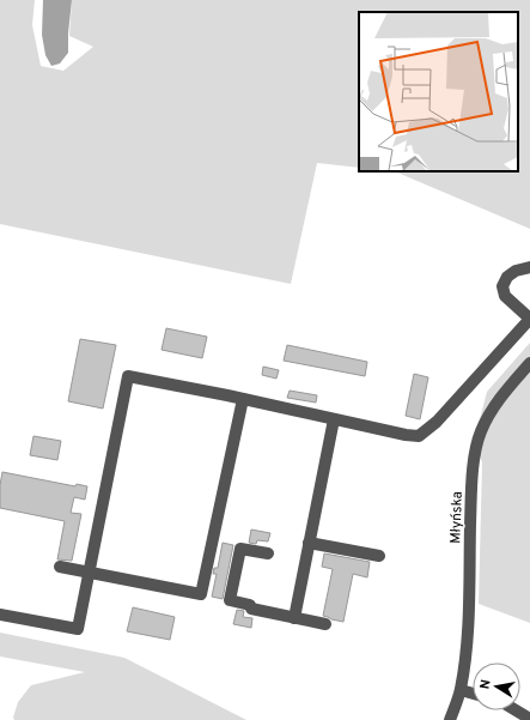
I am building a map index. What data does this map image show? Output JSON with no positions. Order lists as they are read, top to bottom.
{
  "streets": {
    "street": ["Młyńska"]
  },
  "north": "left"
}
